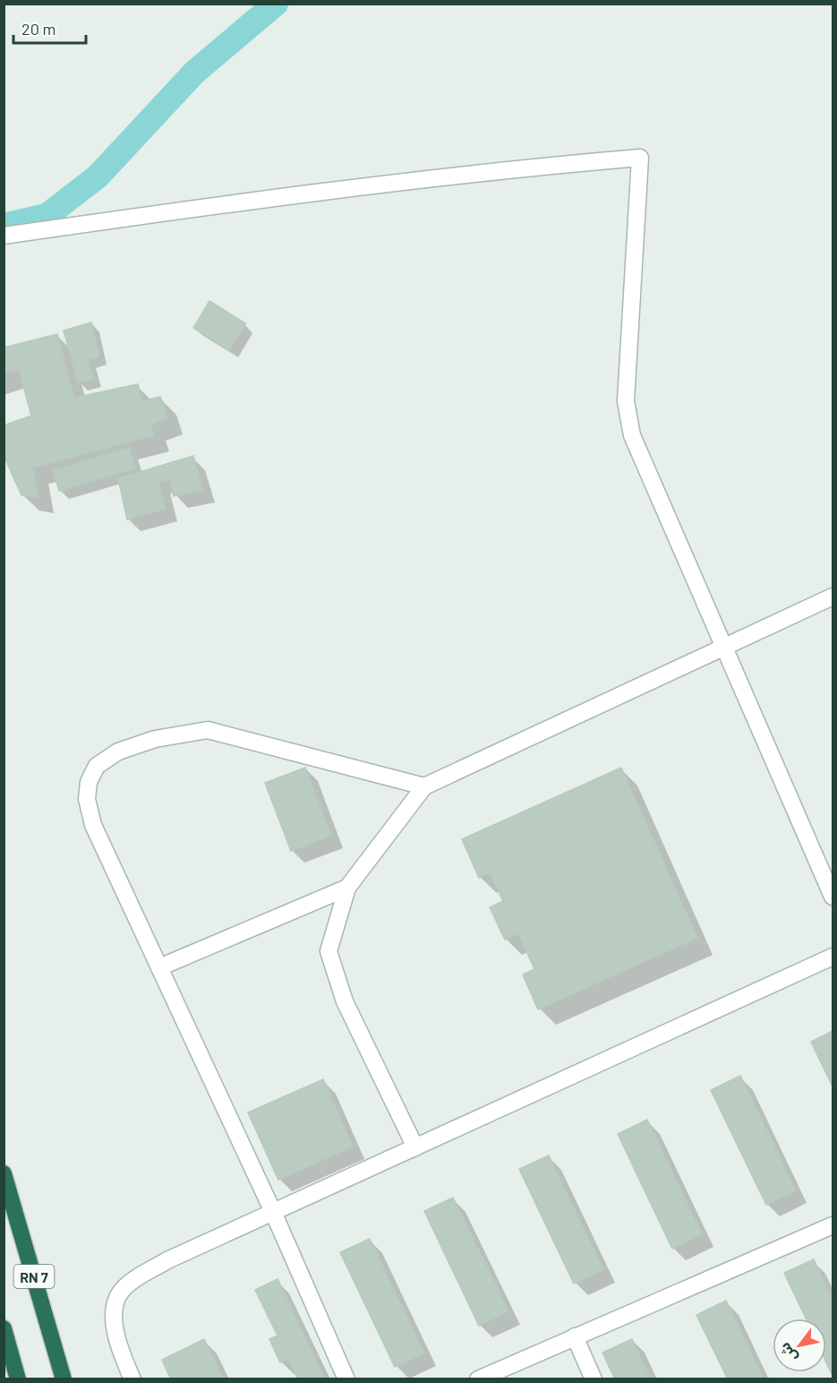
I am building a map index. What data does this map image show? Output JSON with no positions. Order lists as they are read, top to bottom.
{
  "streets": {
    "highway": ["RN 7"]
  },
  "scale_bar": "20 m",
  "north": "bottom left"
}
